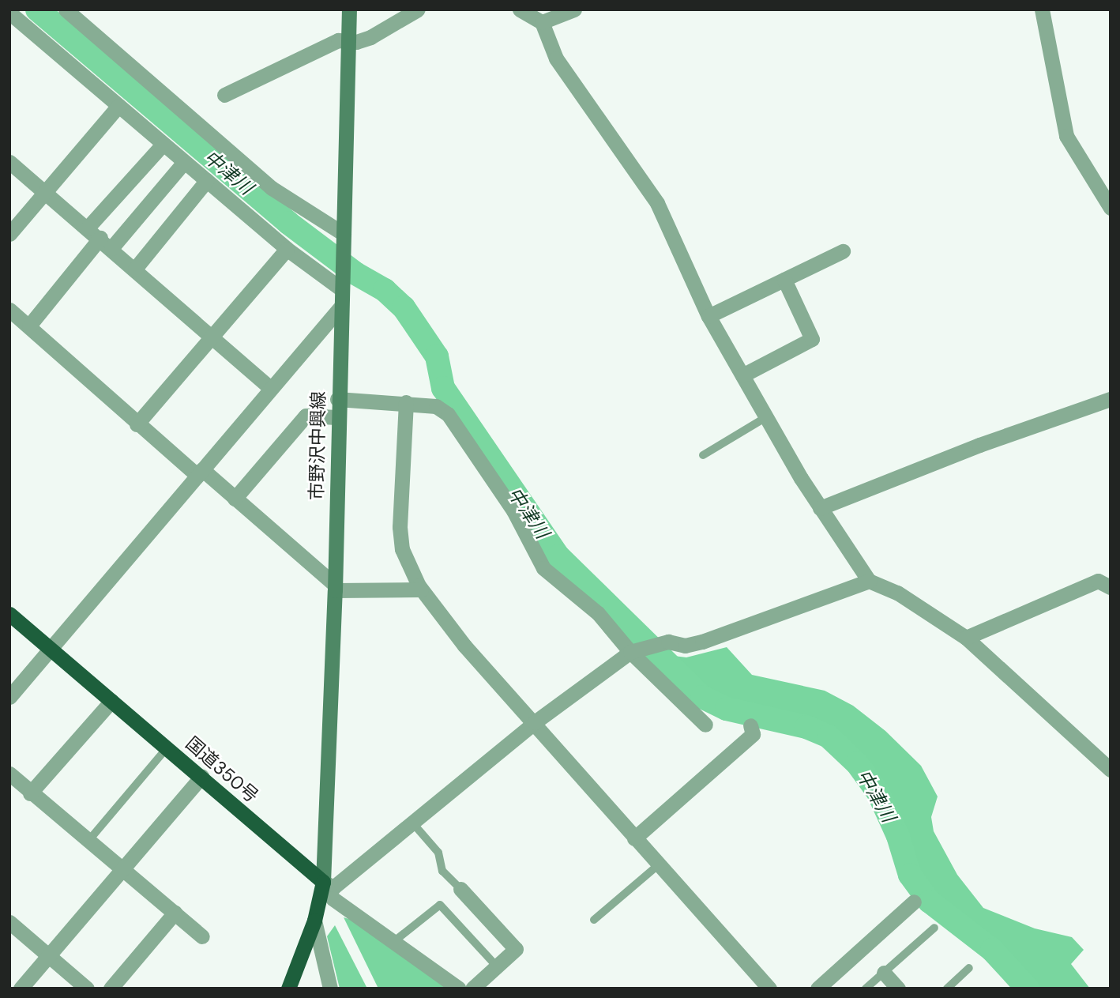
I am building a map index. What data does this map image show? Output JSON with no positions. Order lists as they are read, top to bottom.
{
  "streets": {
    "highway": ["国道350号"],
    "main road": ["市野沢中興線"]
  },
  "crossings": [
    ["市野沢中興線", "国道350号"]
  ],
  "water": ["中津川"]
}
